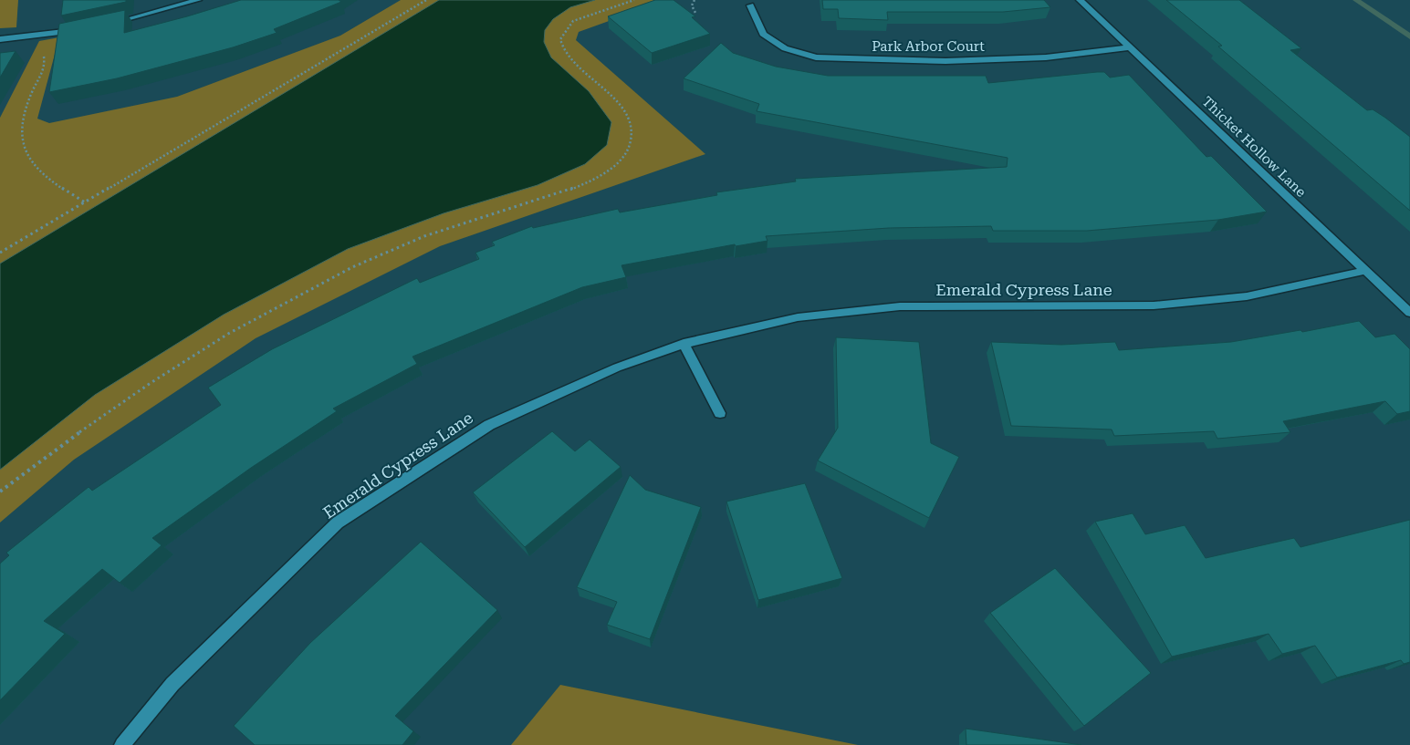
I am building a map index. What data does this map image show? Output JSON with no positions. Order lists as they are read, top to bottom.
{
  "streets": {
    "street": ["Park Arbor Court", "Thicket Hollow Lane", "Emerald Cypress Lane"]
  },
  "crossings": [
    ["Park Arbor Court", "Thicket Hollow Lane"],
    ["Thicket Hollow Lane", "Emerald Cypress Lane"]
  ]
}
